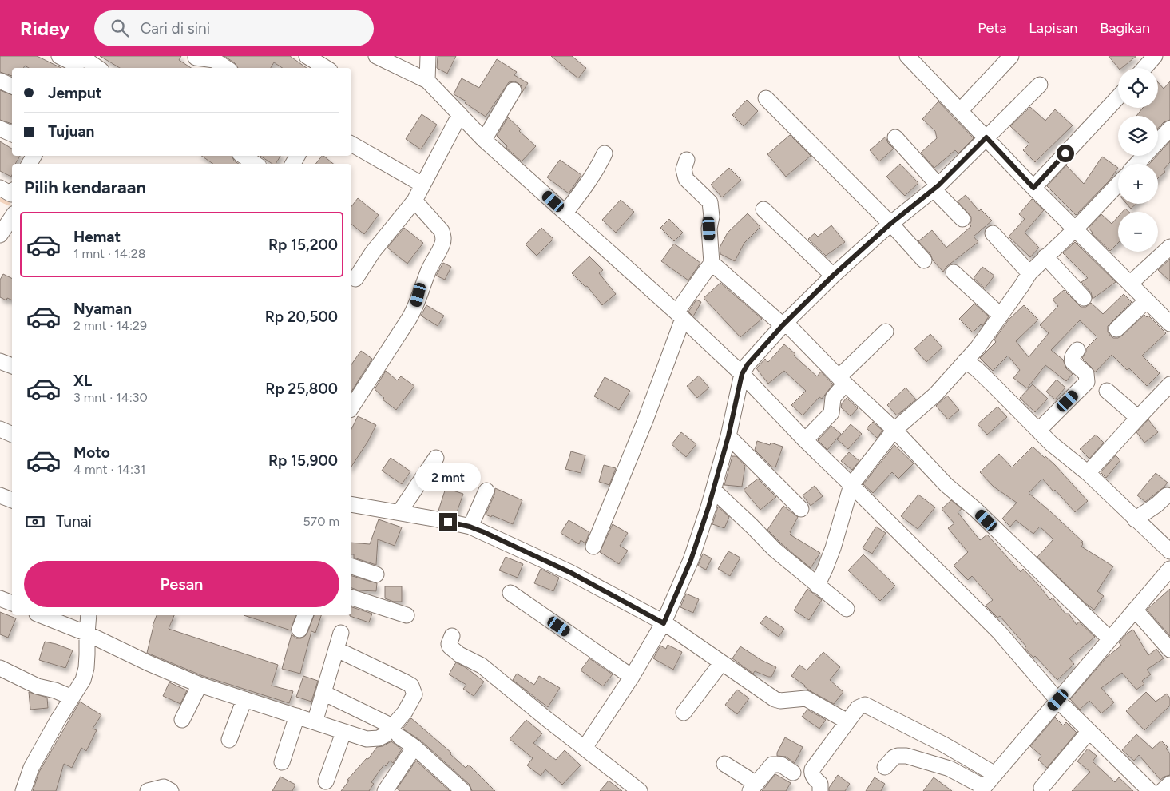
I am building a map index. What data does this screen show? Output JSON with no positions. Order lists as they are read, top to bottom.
{
  "page": {
    "header": "Ridey",
    "search": "Cari di sini",
    "nav": ["Peta", "Lapisan", "Bagikan"],
    "map_buttons": ["+", "−"],
    "banner": ["Jemput", "Tujuan"],
    "heading": "Pilih kendaraan",
    "list": [
      {
        "name": "Hemat",
        "note": "1 mnt · 14:28",
        "value": "Rp 15,200"
      },
      {
        "name": "Nyaman",
        "note": "2 mnt · 14:29",
        "value": "Rp 20,500"
      },
      {
        "name": "XL",
        "note": "3 mnt · 14:30",
        "value": "Rp 25,800"
      },
      {
        "name": "Moto",
        "note": "4 mnt · 14:31",
        "value": "Rp 15,900"
      }
    ],
    "bubble": "2 mnt",
    "pay": ["Tunai", "570 m"],
    "buttons": "Pesan"
  }
}
